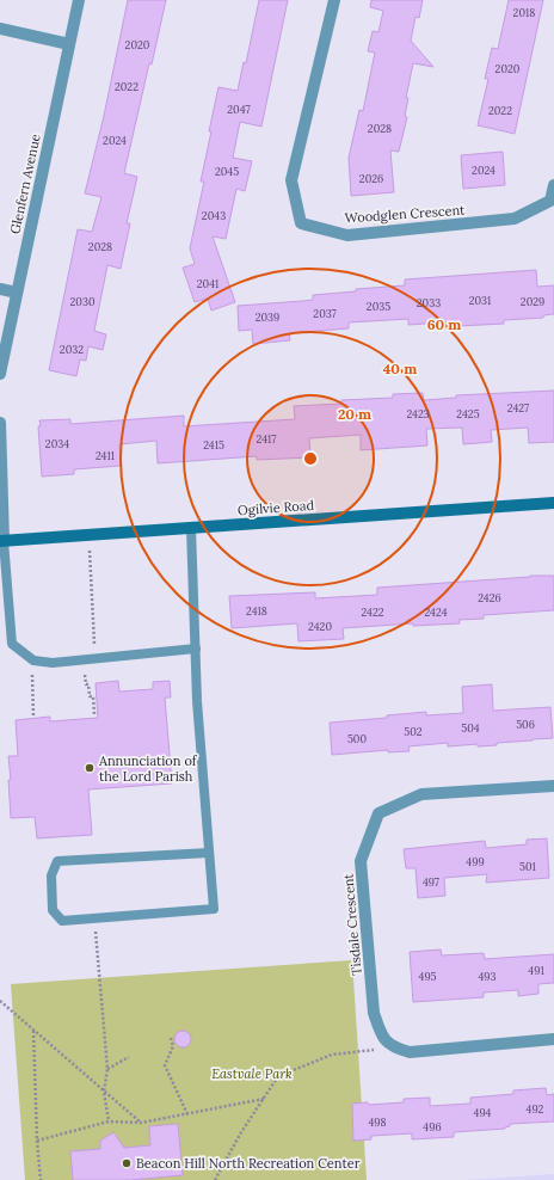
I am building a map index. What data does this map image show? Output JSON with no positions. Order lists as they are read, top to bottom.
{
  "streets": {
    "street": [
      "Glenfern Avenue",
      "Woodglen Crescent",
      "Ogilvie Road",
      "Tisdale Crescent"
    ]
  },
  "parks": ["Eastvale Park"],
  "places": ["Annunciation of the Lord Parish", "Beacon Hill North Recreation Center"],
  "house_numbers": [
    "2018",
    "2020",
    "2020",
    "2022",
    "2047",
    "2022",
    "2028",
    "2024",
    "2024",
    "2045",
    "2026",
    "2043",
    "2028",
    "2041",
    "2031",
    "2030",
    "2029",
    "2033",
    "2035",
    "2037",
    "2039",
    "2032",
    "2427",
    "2423",
    "2425",
    "2417",
    "2034",
    "2415",
    "2411",
    "2426",
    "2418",
    "2422",
    "2424",
    "2420",
    "506",
    "504",
    "502",
    "500",
    "499",
    "501",
    "497",
    "491",
    "495",
    "493",
    "492",
    "494",
    "498",
    "496"
  ],
  "rings": ["60 m", "40 m", "20 m"]
}
